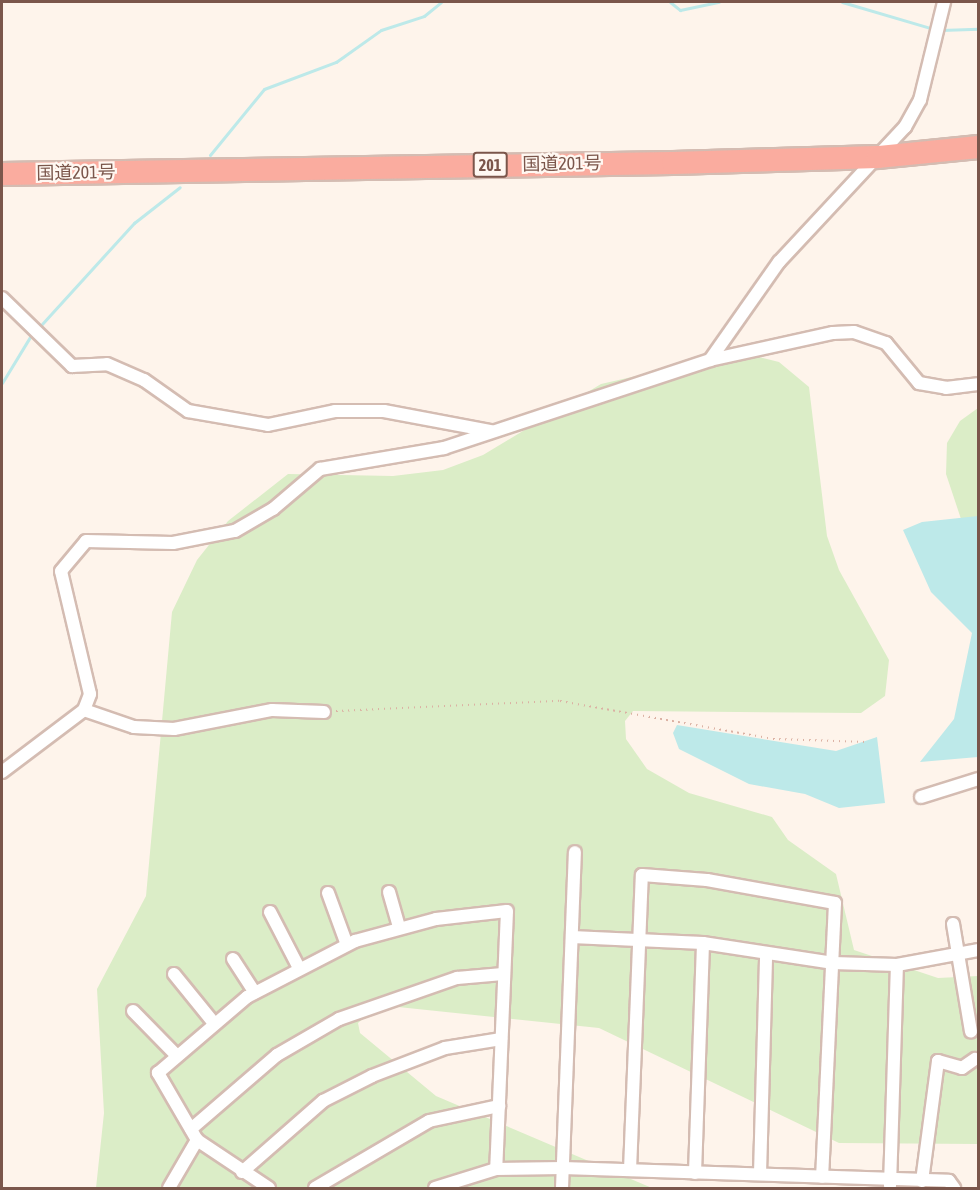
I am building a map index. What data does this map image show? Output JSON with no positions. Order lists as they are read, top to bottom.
{
  "streets": {
    "highway": ["国道201号", "201"]
  }
}
